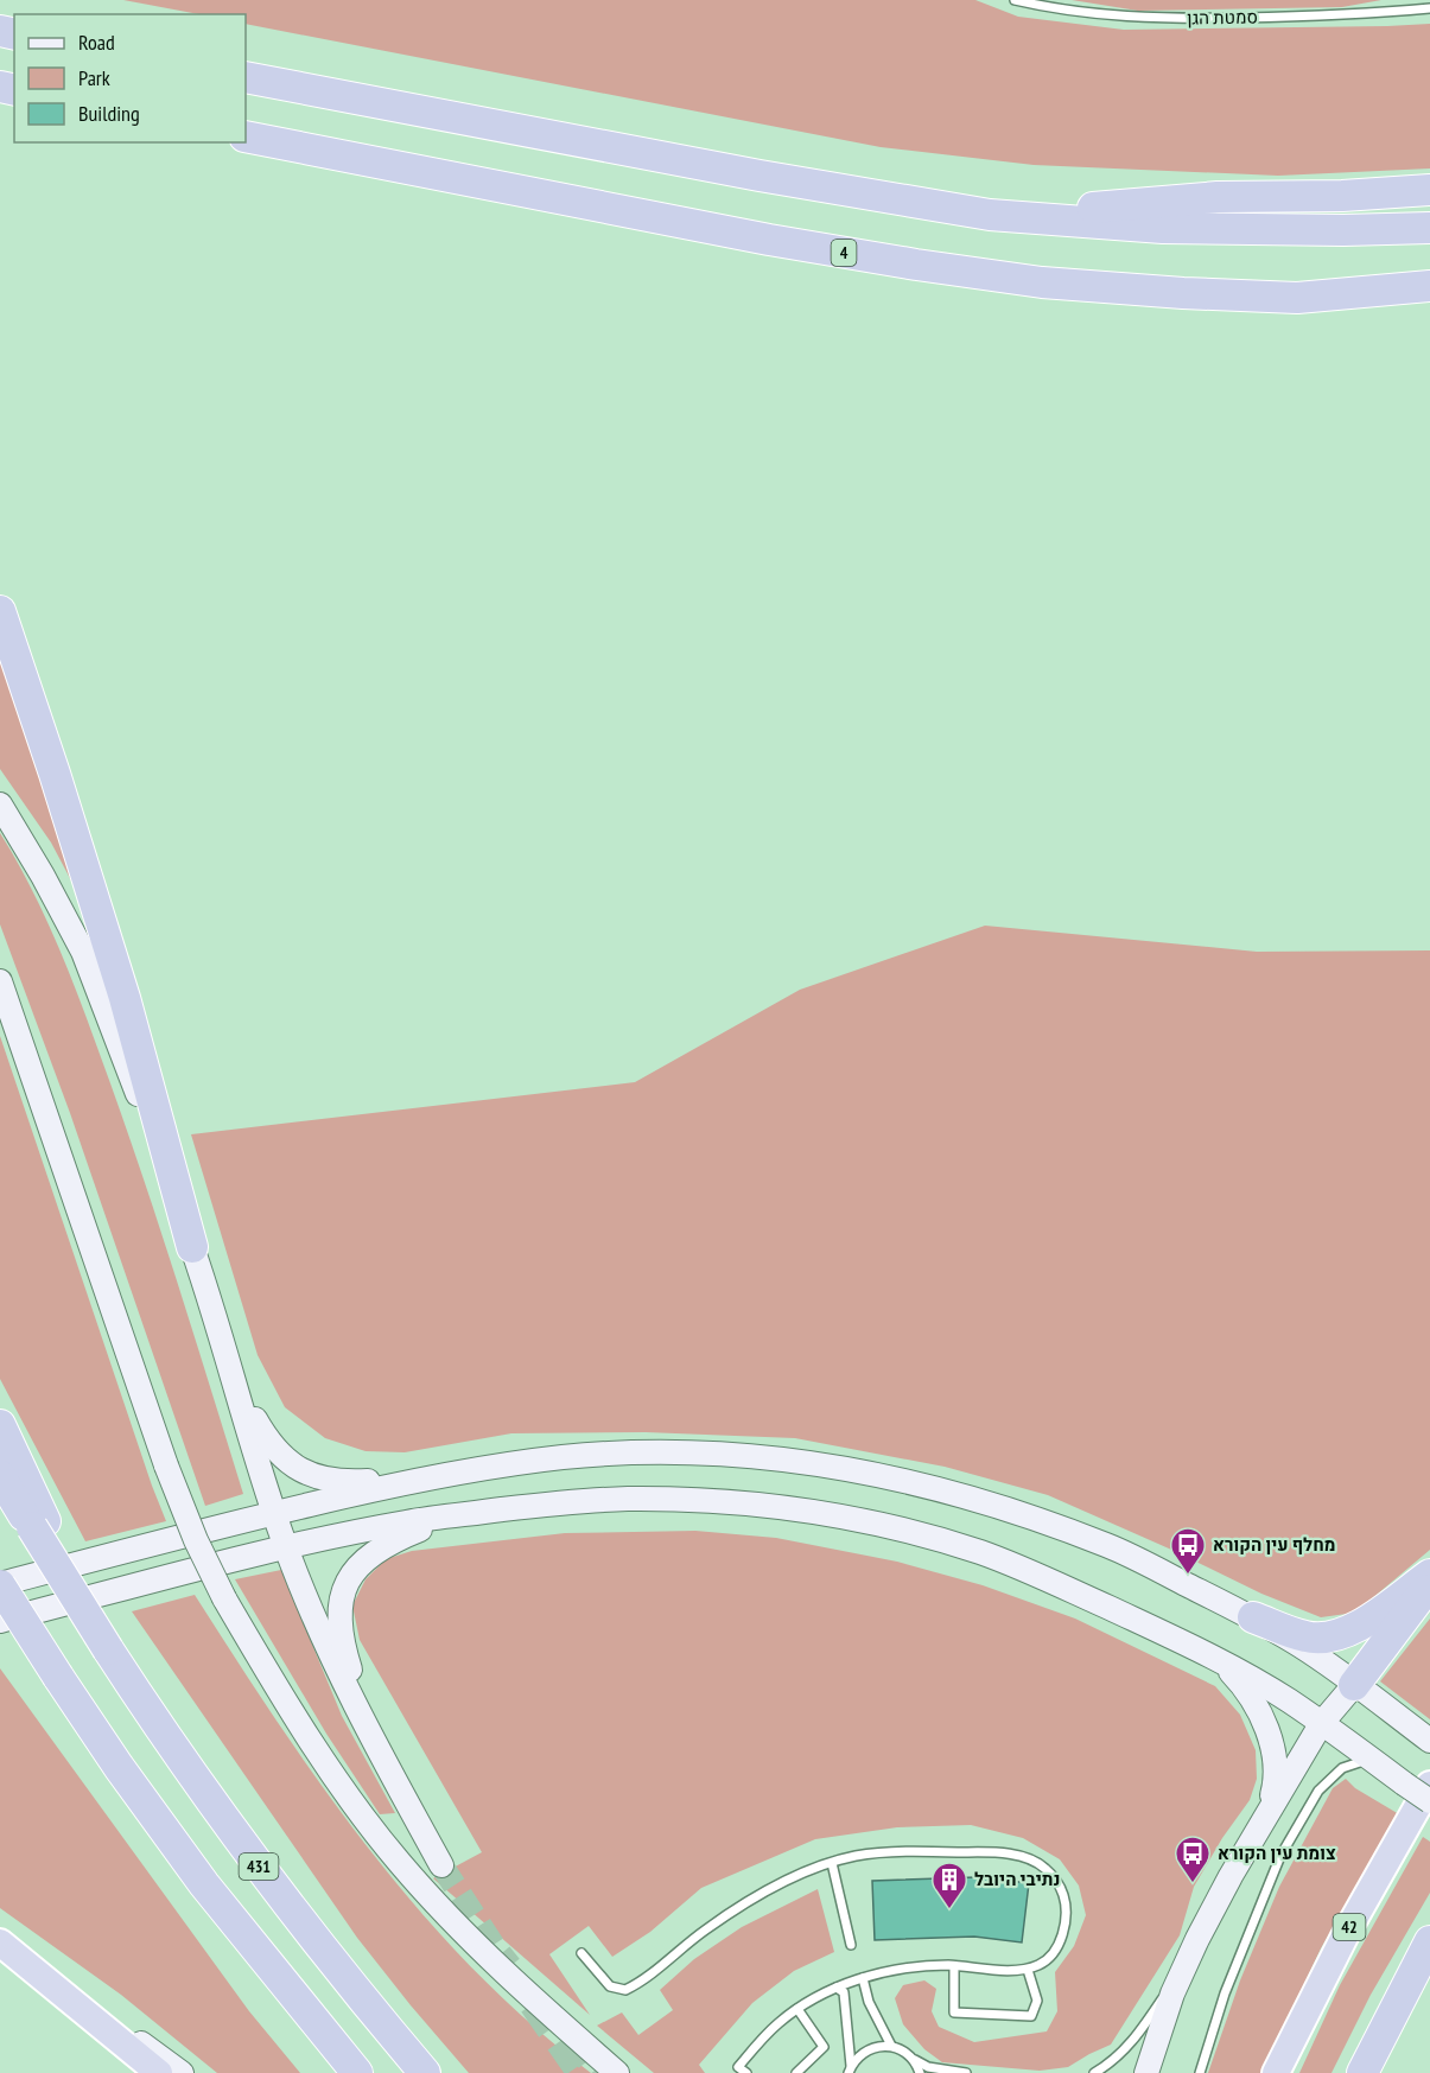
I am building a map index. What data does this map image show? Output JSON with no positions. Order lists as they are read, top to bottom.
{
  "streets": {
    "highway": ["4", "431", "42"],
    "lane": ["סמטת הגן"]
  },
  "places": {
    "bus stop": ["מחלף עין הקורא", "צומת עין הקורא"],
    "building": ["נתיבי היובל"]
  },
  "legend": ["Road", "Park", "Building"]
}
